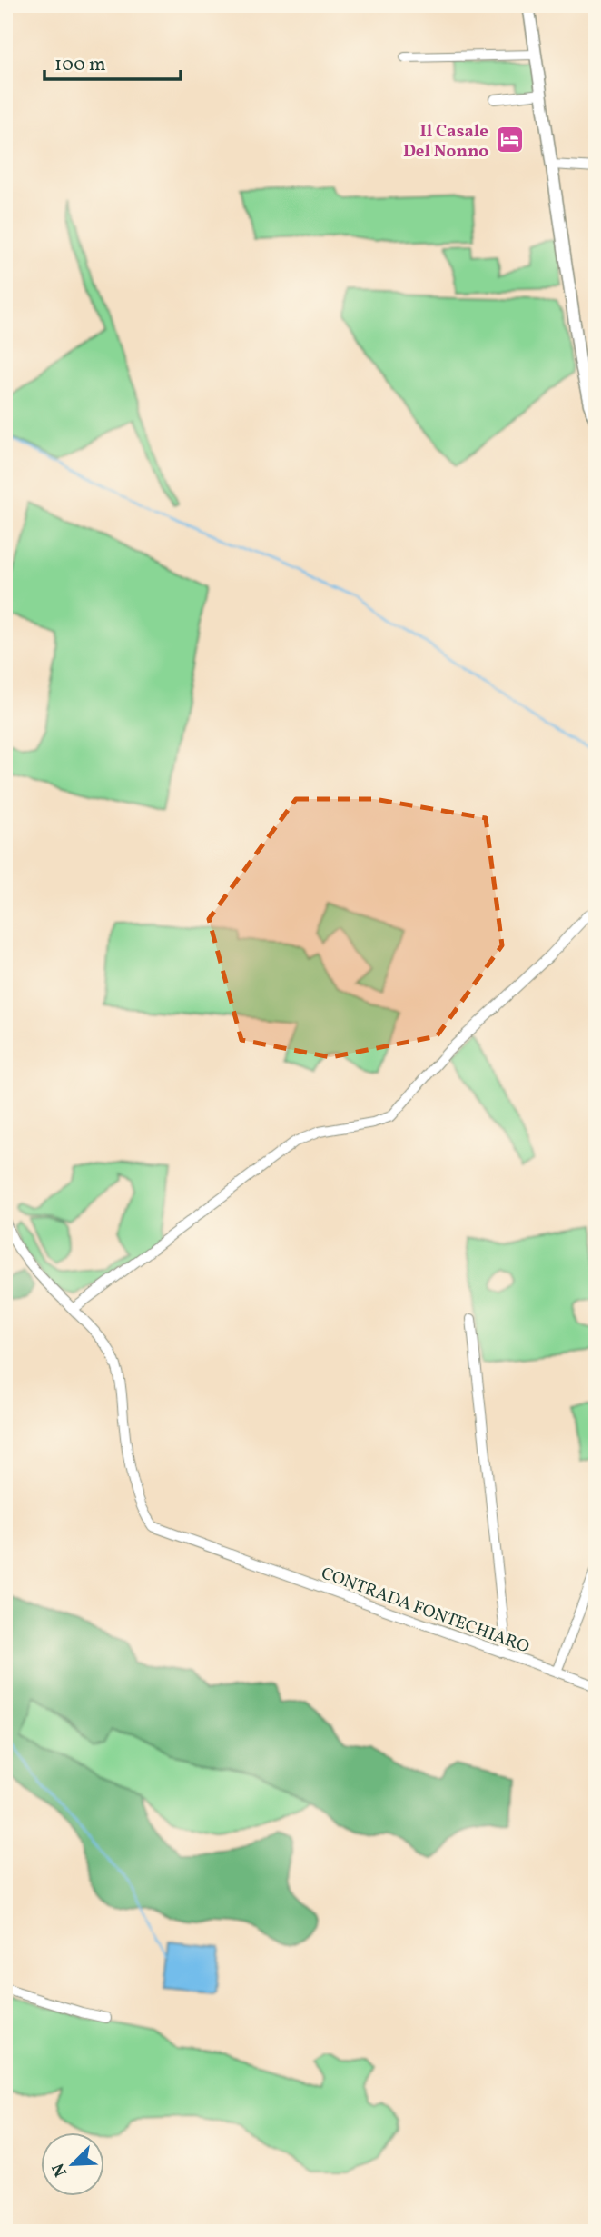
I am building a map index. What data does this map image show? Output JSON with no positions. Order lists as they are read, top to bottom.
{
  "streets": {
    "street": ["CONTRADA FONTECHIARO"]
  },
  "places": {
    "hotel": ["Il Casale Del Nonno"]
  },
  "scale_bar": "100 m",
  "north": "bottom left"
}
